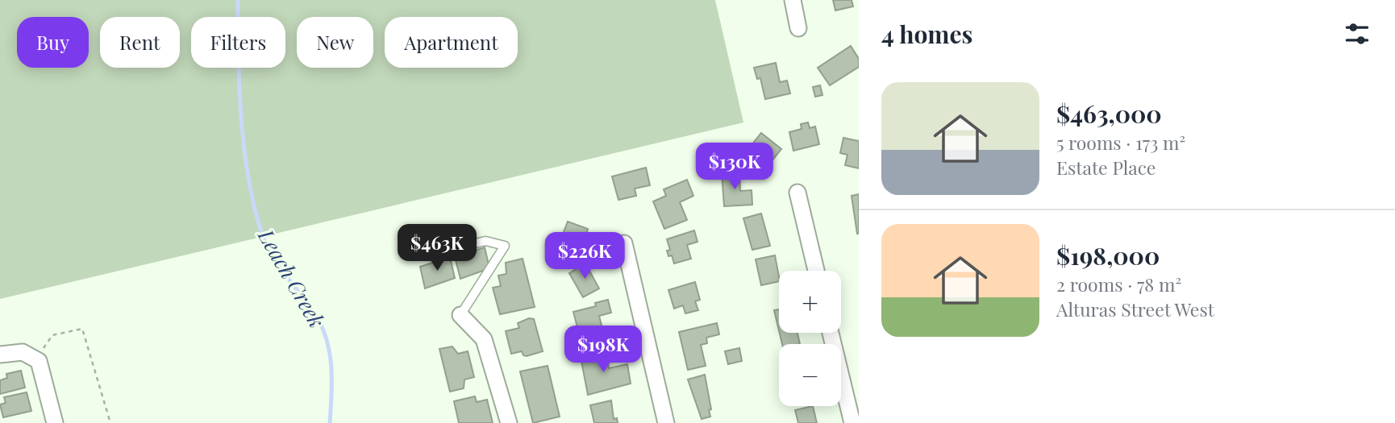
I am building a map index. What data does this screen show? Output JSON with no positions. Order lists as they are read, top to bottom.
{
  "water": ["Leach Creek"],
  "page": {
    "heading": "4 homes",
    "chip": [
      "Buy",
      "Rent",
      "Filters",
      "New",
      "Apartment"
    ],
    "list": [
      {
        "name": "$463,000",
        "note": "5 rooms · 173 m² · Estate Place"
      },
      {
        "name": "$198,000",
        "note": "2 rooms · 78 m² · Alturas Street West"
      }
    ],
    "price": [
      "$130K",
      "$463K",
      "$226K",
      "$198K"
    ],
    "map_buttons": ["+", "−"]
  }
}
